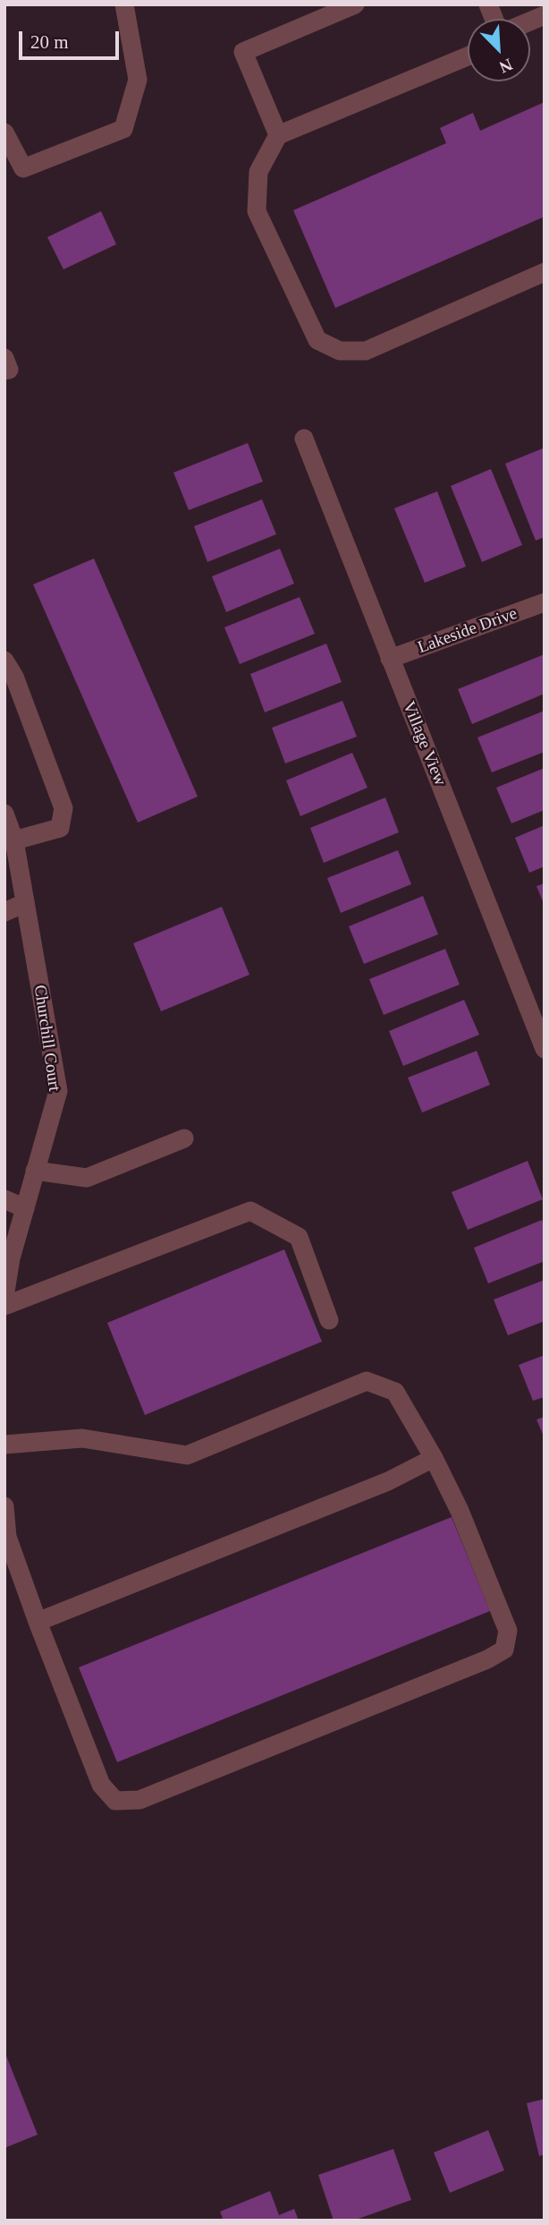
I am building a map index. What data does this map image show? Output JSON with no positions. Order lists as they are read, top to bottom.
{
  "streets": {
    "street": ["Lakeside Drive", "Village View", "Churchill Court"]
  },
  "crossings": [
    ["Lakeside Drive", "Village View"]
  ],
  "scale_bar": "20 m",
  "north": "bottom right"
}
